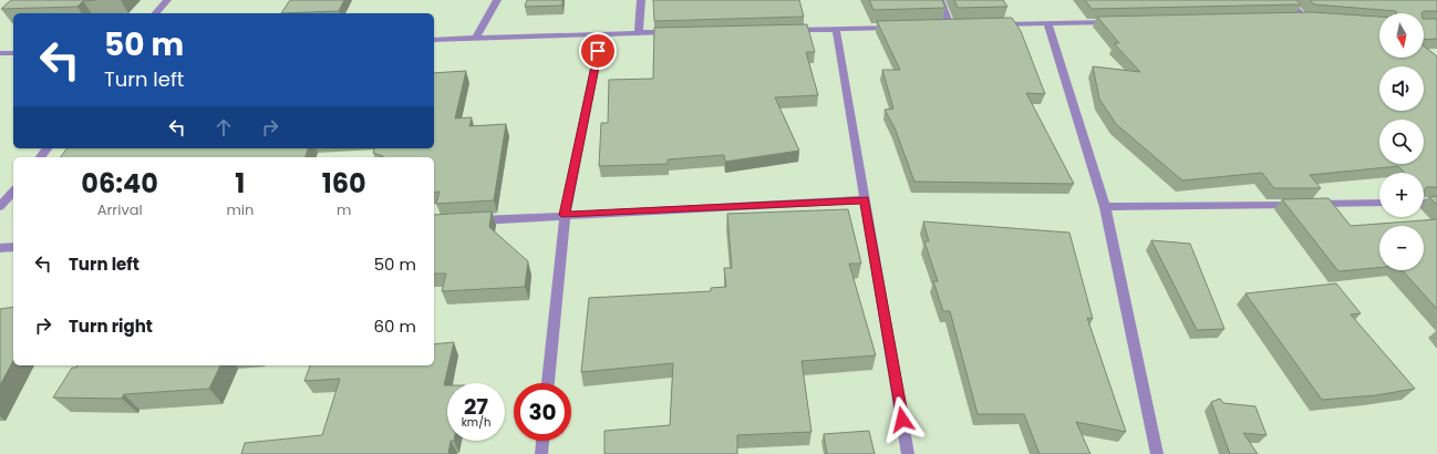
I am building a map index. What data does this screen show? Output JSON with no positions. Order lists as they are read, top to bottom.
{
  "north": "bottom",
  "page": {
    "map_buttons": ["+", "−"],
    "turn": ["50 m", "Turn left"],
    "eta": [
      "06:40",
      "Arrival",
      "1",
      "min",
      "160",
      "m"
    ],
    "list": [
      {
        "name": "Turn left",
        "value": "50 m"
      },
      {
        "name": "Turn right",
        "value": "60 m"
      }
    ],
    "speed": "27 km/h",
    "limit": "30"
  }
}
